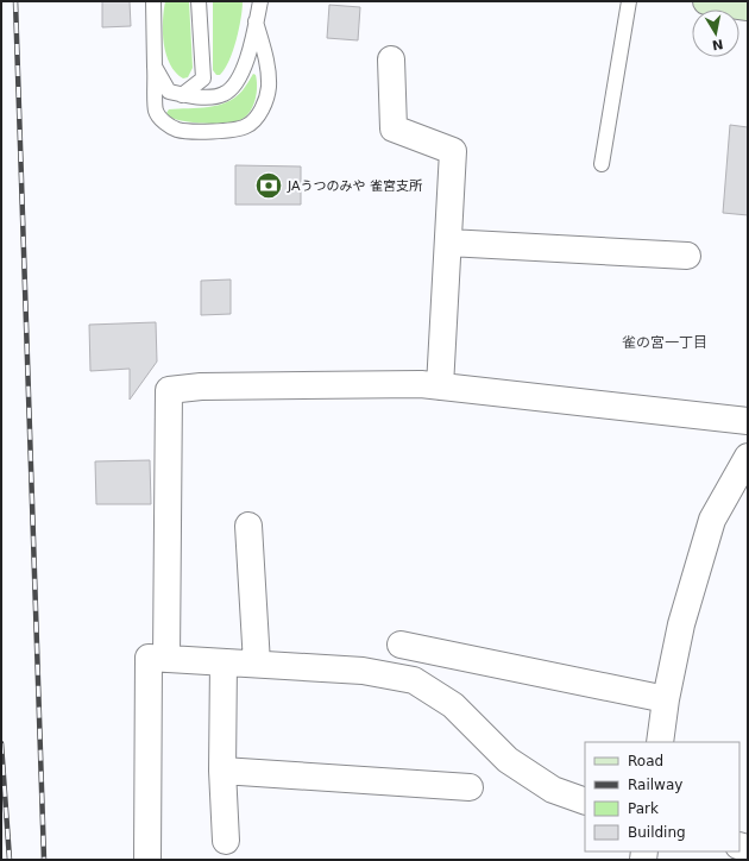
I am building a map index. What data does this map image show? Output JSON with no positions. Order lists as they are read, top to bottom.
{
  "districts": ["雀の宮一丁目"],
  "places": {
    "bank": ["JAうつのみや 雀宮支所"]
  },
  "legend": [
    "Road",
    "Railway",
    "Park",
    "Building"
  ],
  "north": "bottom"
}
